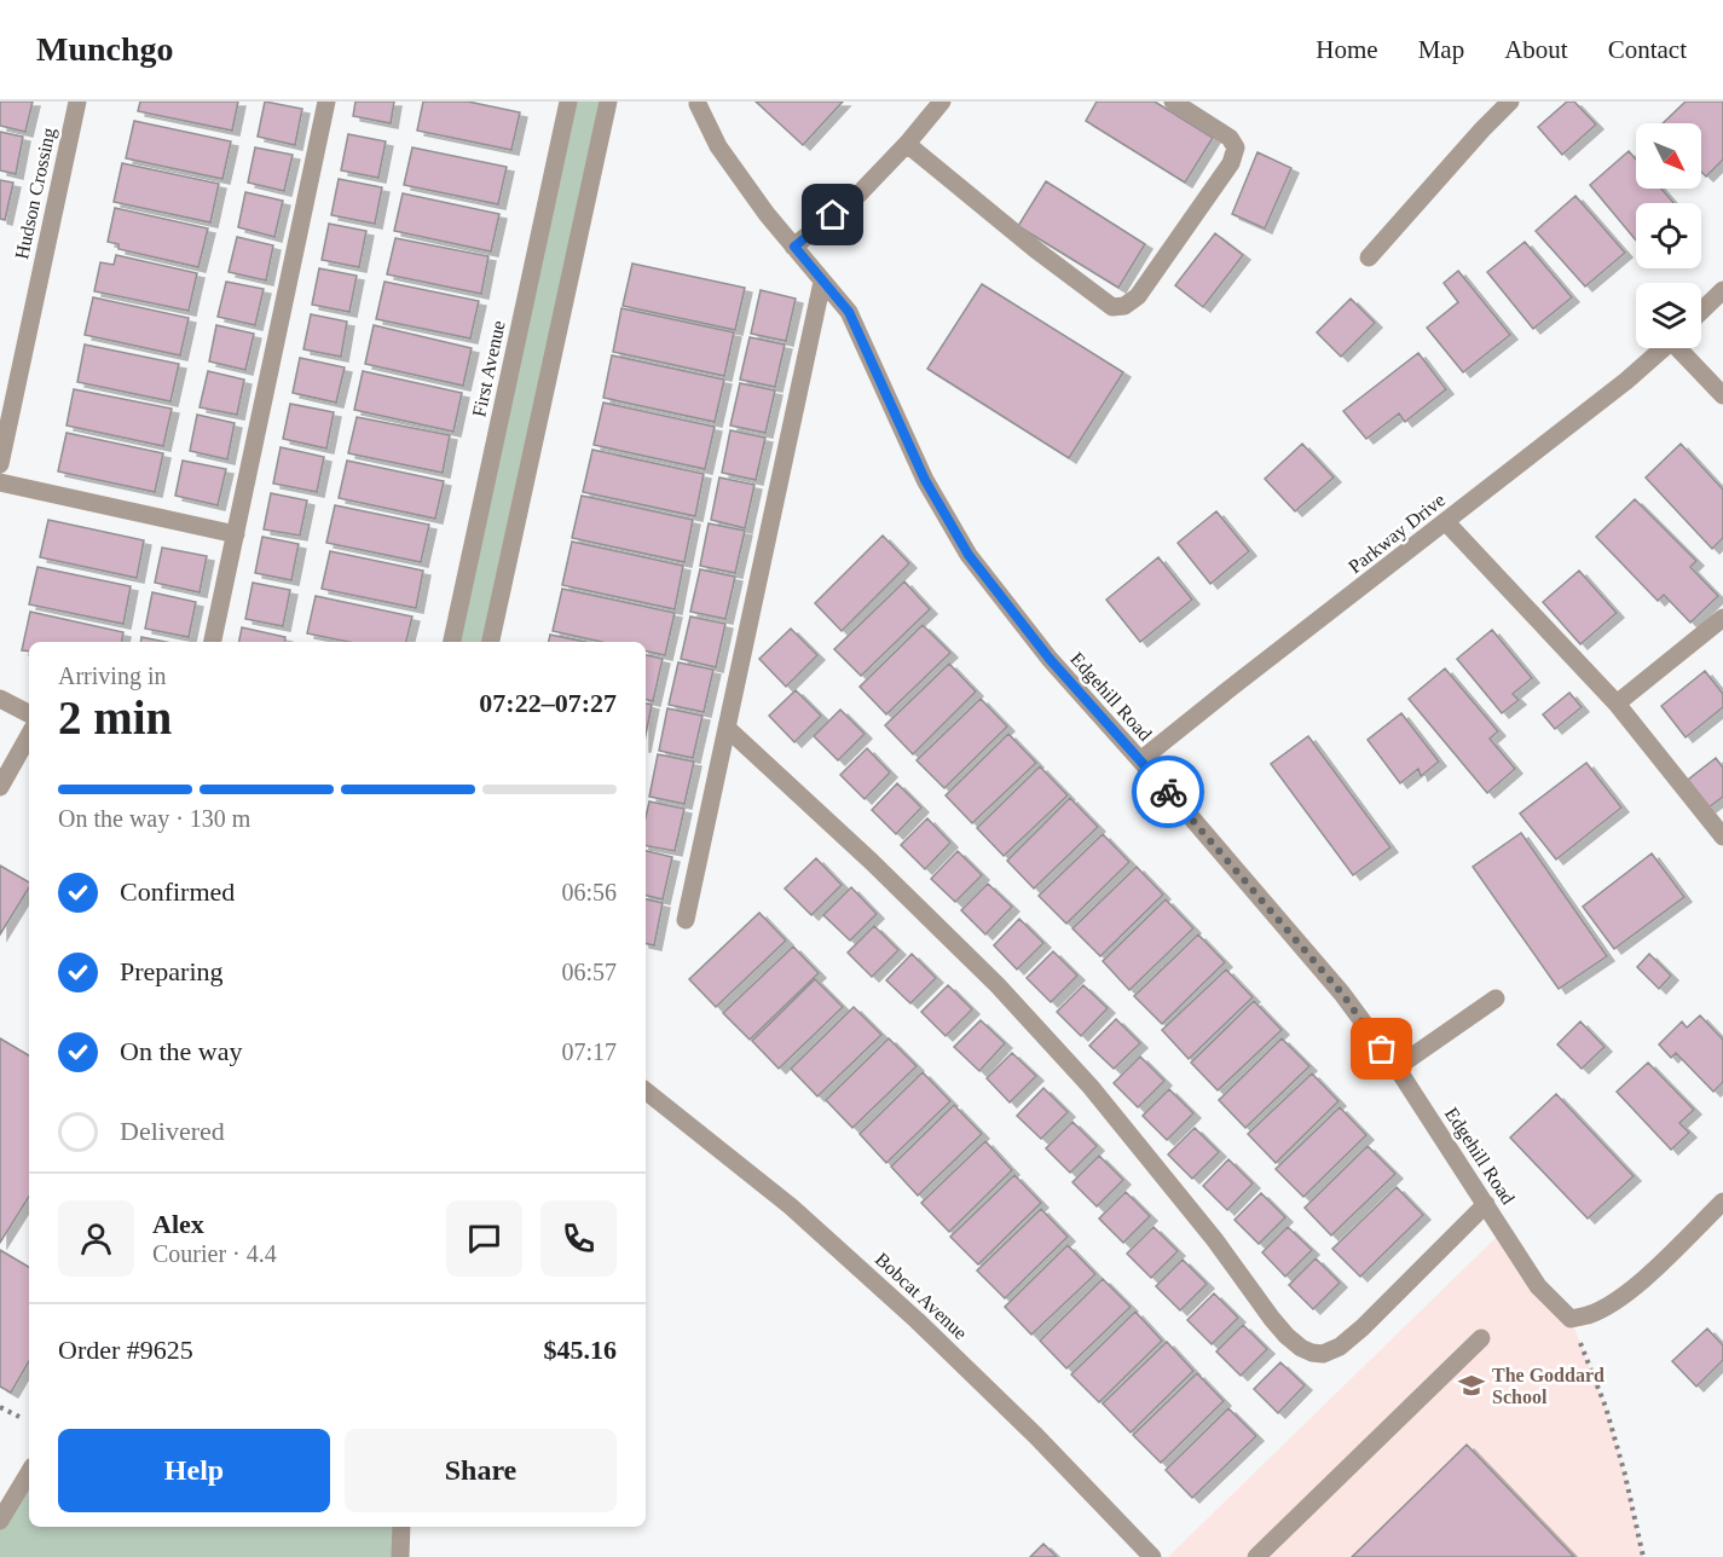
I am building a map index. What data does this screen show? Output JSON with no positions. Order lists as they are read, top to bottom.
{
  "streets": {
    "street": [
      "Hudson Crossing",
      "First Avenue",
      "Parkway Drive",
      "Edgehill Road",
      "Bobcat Avenue"
    ]
  },
  "crossings": [
    ["Parkway Drive", "Edgehill Road"]
  ],
  "places": {
    "school or university": ["The Goddard School"]
  },
  "north": "bottom right",
  "page": {
    "header": "Munchgo",
    "nav": [
      "Home",
      "Map",
      "About",
      "Contact"
    ],
    "heading": ["2 min", "Arriving in", "07:22–07:27"],
    "panel": [
      "Alex",
      "Courier · 4.4",
      "Order #9625",
      "$45.16"
    ],
    "bar": "On the way · 130 m",
    "list": [
      ["Confirmed", "06:56"],
      ["Preparing", "06:57"],
      ["On the way", "07:17"],
      "Delivered"
    ],
    "buttons": ["Help", "Share"]
  }
}
